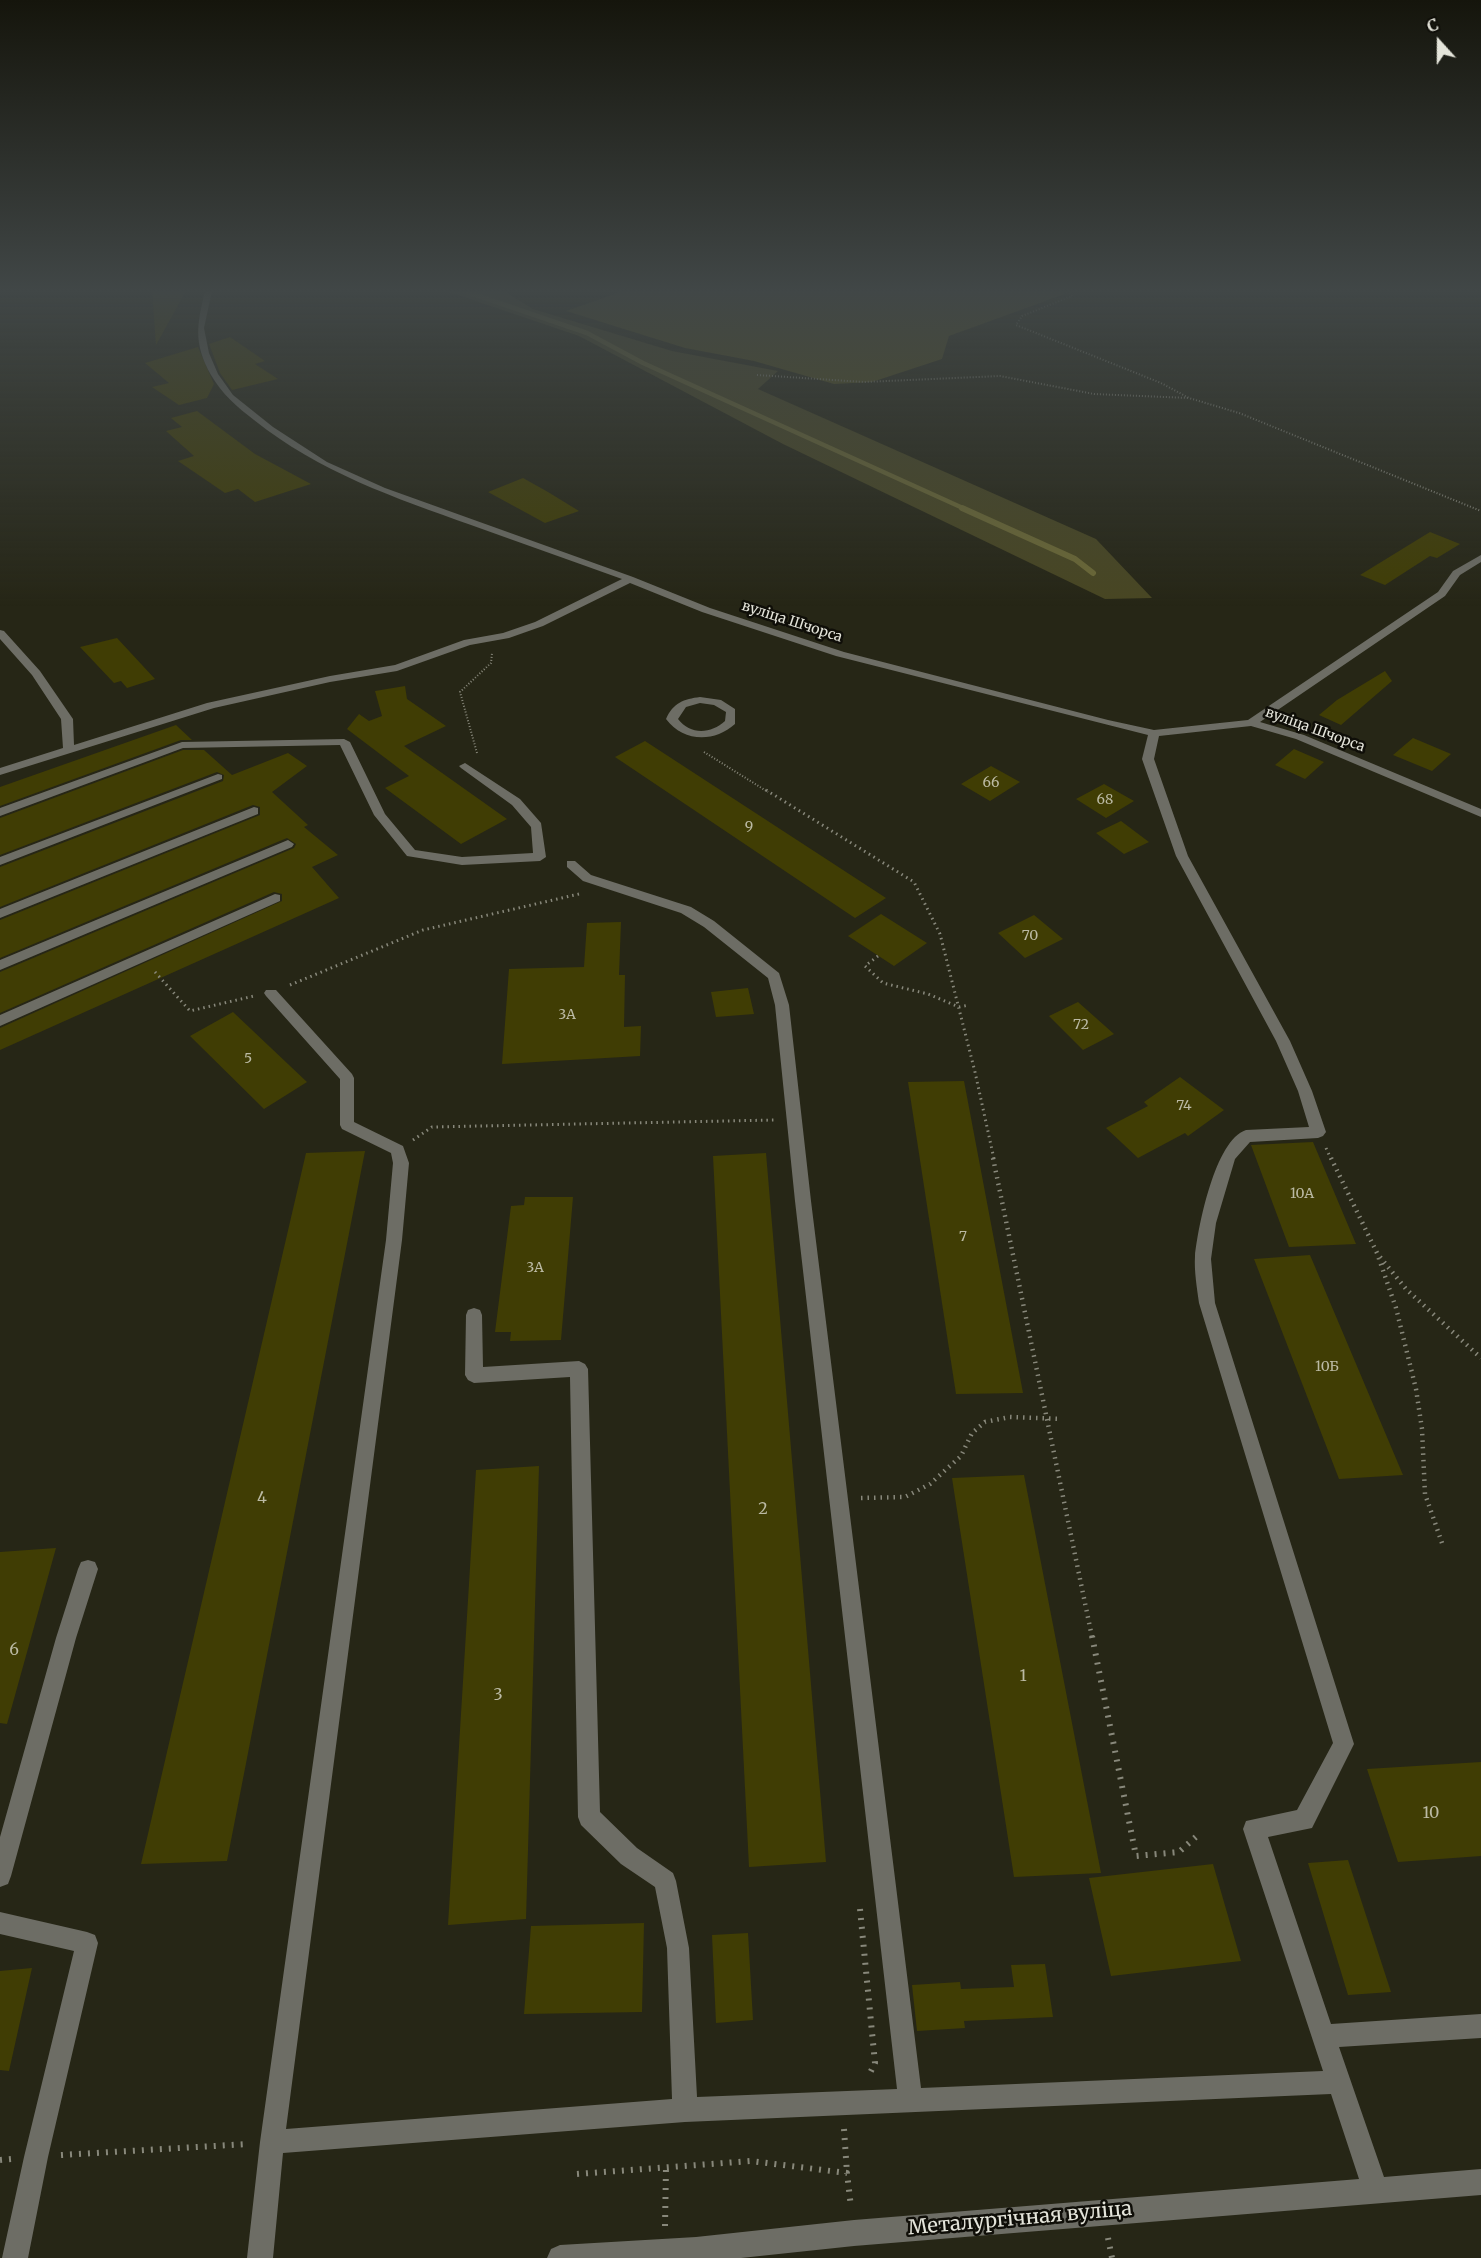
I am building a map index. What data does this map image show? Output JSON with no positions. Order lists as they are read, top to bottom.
{
  "streets": {
    "street": ["вуліца Шчорса", "Металургічная вуліца"]
  },
  "house_numbers": [
    "66",
    "68",
    "9",
    "70",
    "3А",
    "72",
    "5",
    "74",
    "10А",
    "7",
    "3А",
    "10Б",
    "4",
    "2",
    "6",
    "1",
    "3",
    "10"
  ],
  "north": "top"
}
